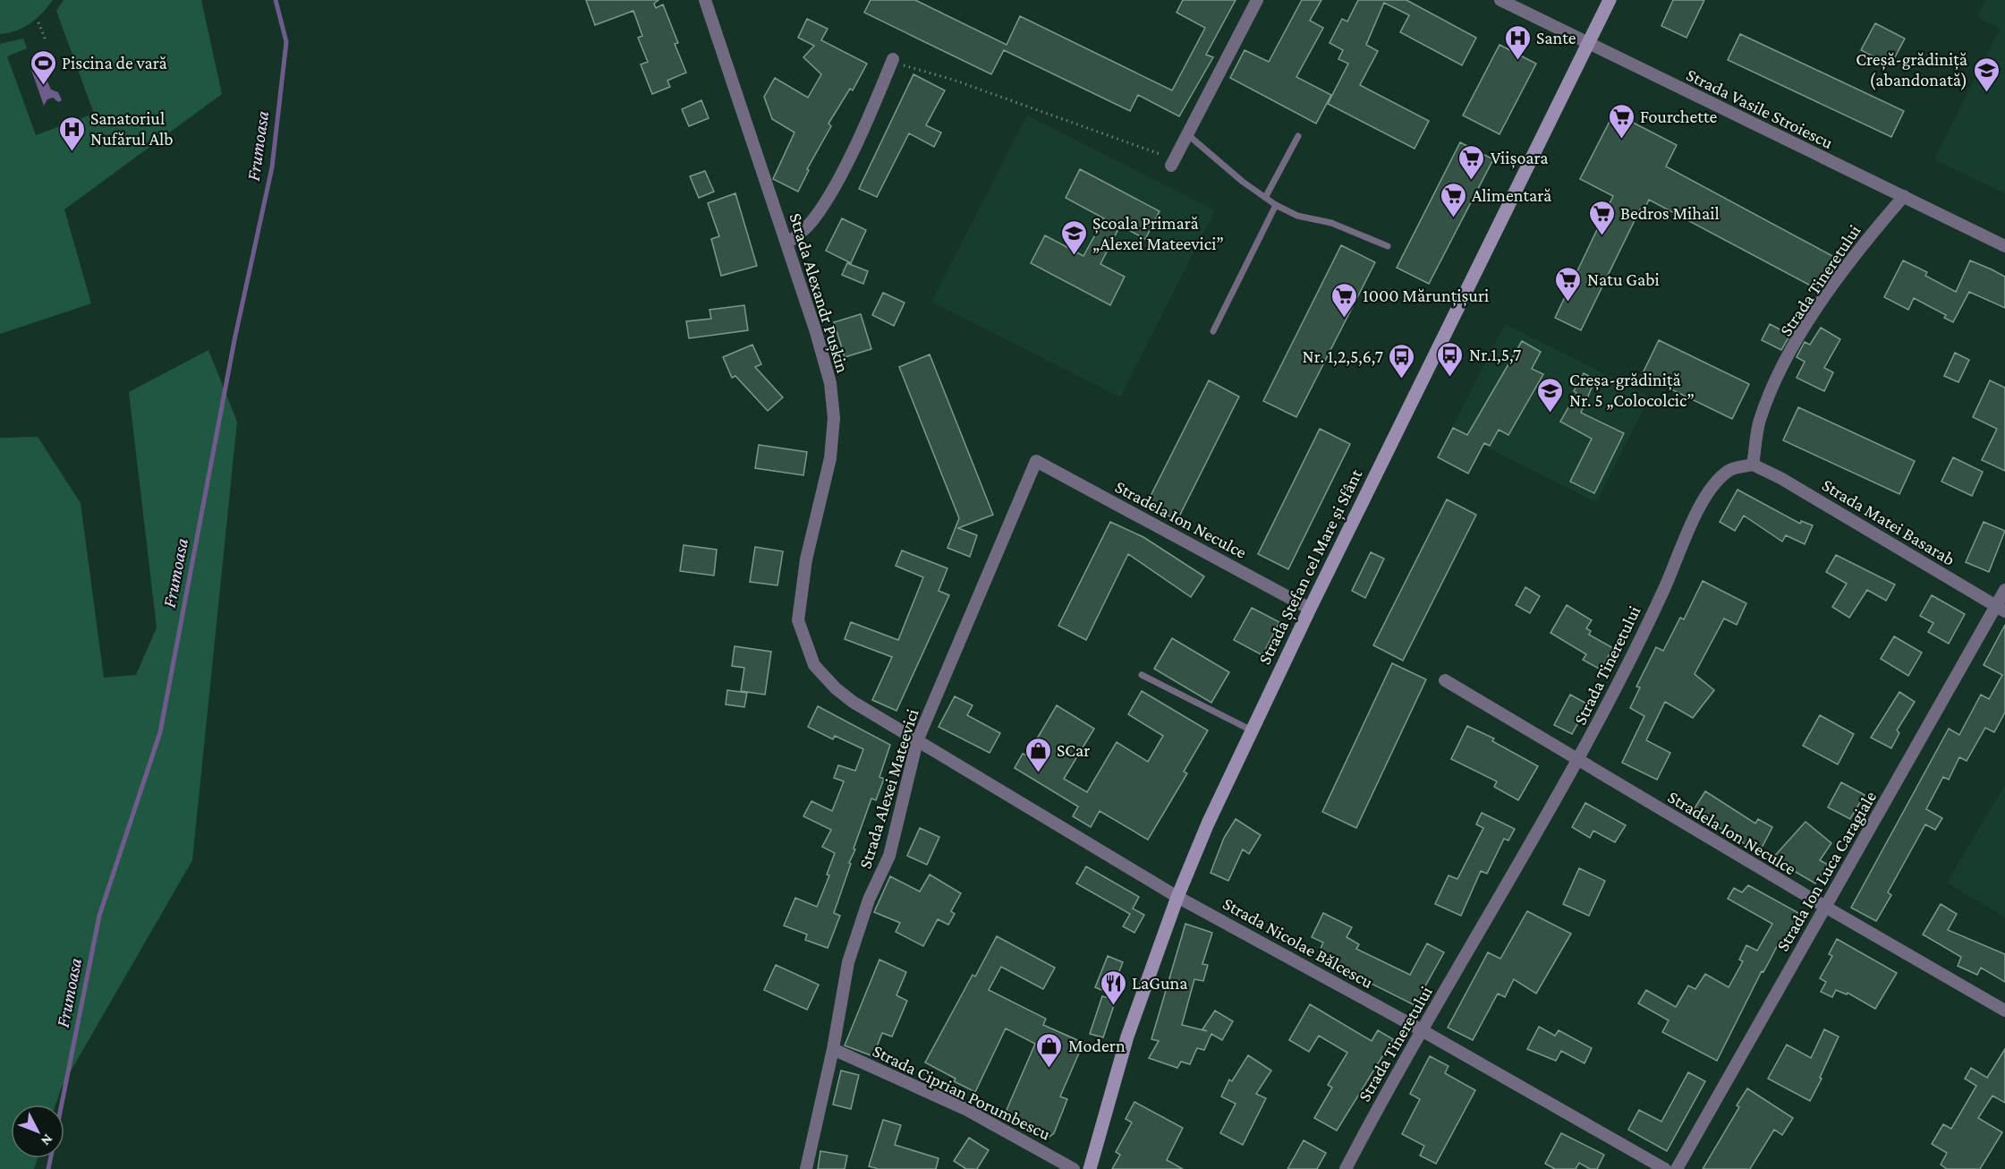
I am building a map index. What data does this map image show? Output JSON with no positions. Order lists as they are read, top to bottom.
{
  "streets": {
    "main road": ["Strada Ștefan cel Mare și Sfânt"],
    "street": [
      "Strada Vasile Stroiescu",
      "Strada Tineretului",
      "Strada Alexandr Pușkin",
      "Stradela Ion Neculce",
      "Strada Matei Basarab",
      "Strada Alexei Mateevici",
      "Strada Ion Luca Caragiale",
      "Strada Nicolae Bălcescu",
      "Strada Ciprian Porumbescu"
    ]
  },
  "crossings": [
    ["Strada Vasile Stroiescu", "Strada Tineretului"],
    ["Strada Vasile Stroiescu", "Strada Ștefan cel Mare și Sfânt"],
    ["Strada Tineretului", "Stradela Ion Neculce"],
    ["Strada Tineretului", "Strada Matei Basarab"],
    ["Strada Tineretului", "Strada Nicolae Bălcescu"],
    ["Strada Alexandr Pușkin", "Strada Alexei Mateevici"],
    ["Strada Alexandr Pușkin", "Strada Nicolae Bălcescu"],
    ["Stradela Ion Neculce", "Strada Ștefan cel Mare și Sfânt"],
    ["Stradela Ion Neculce", "Strada Alexei Mateevici"],
    ["Stradela Ion Neculce", "Strada Ion Luca Caragiale"],
    ["Strada Matei Basarab", "Strada Ion Luca Caragiale"],
    ["Strada Ștefan cel Mare și Sfânt", "Strada Nicolae Bălcescu"],
    ["Strada Alexei Mateevici", "Strada Nicolae Bălcescu"],
    ["Strada Alexei Mateevici", "Strada Ciprian Porumbescu"]
  ],
  "water": ["Frumoasa"],
  "places": {
    "hospital": ["Sante", "Sanatoriul Nufărul Alb"],
    "sports": ["Piscina de vară"],
    "school or university": ["Creșă-grădiniță (abandonată)", "Școala Primară „Alexei Mateevici”", "Creșa-grădiniță Nr. 5 „Colocolcic”"],
    "supermarket": [
      "Fourchette",
      "Viișoara",
      "Alimentară",
      "Bedros Mihail",
      "Natu Gabi",
      "1000 Mărunțișuri"
    ],
    "bus stop": ["Nr.1,5,7", "Nr. 1,2,5,6,7"],
    "shop": ["SCar", "Modern"],
    "restaurant": ["LaGuna"]
  },
  "north": "bottom right"
}
